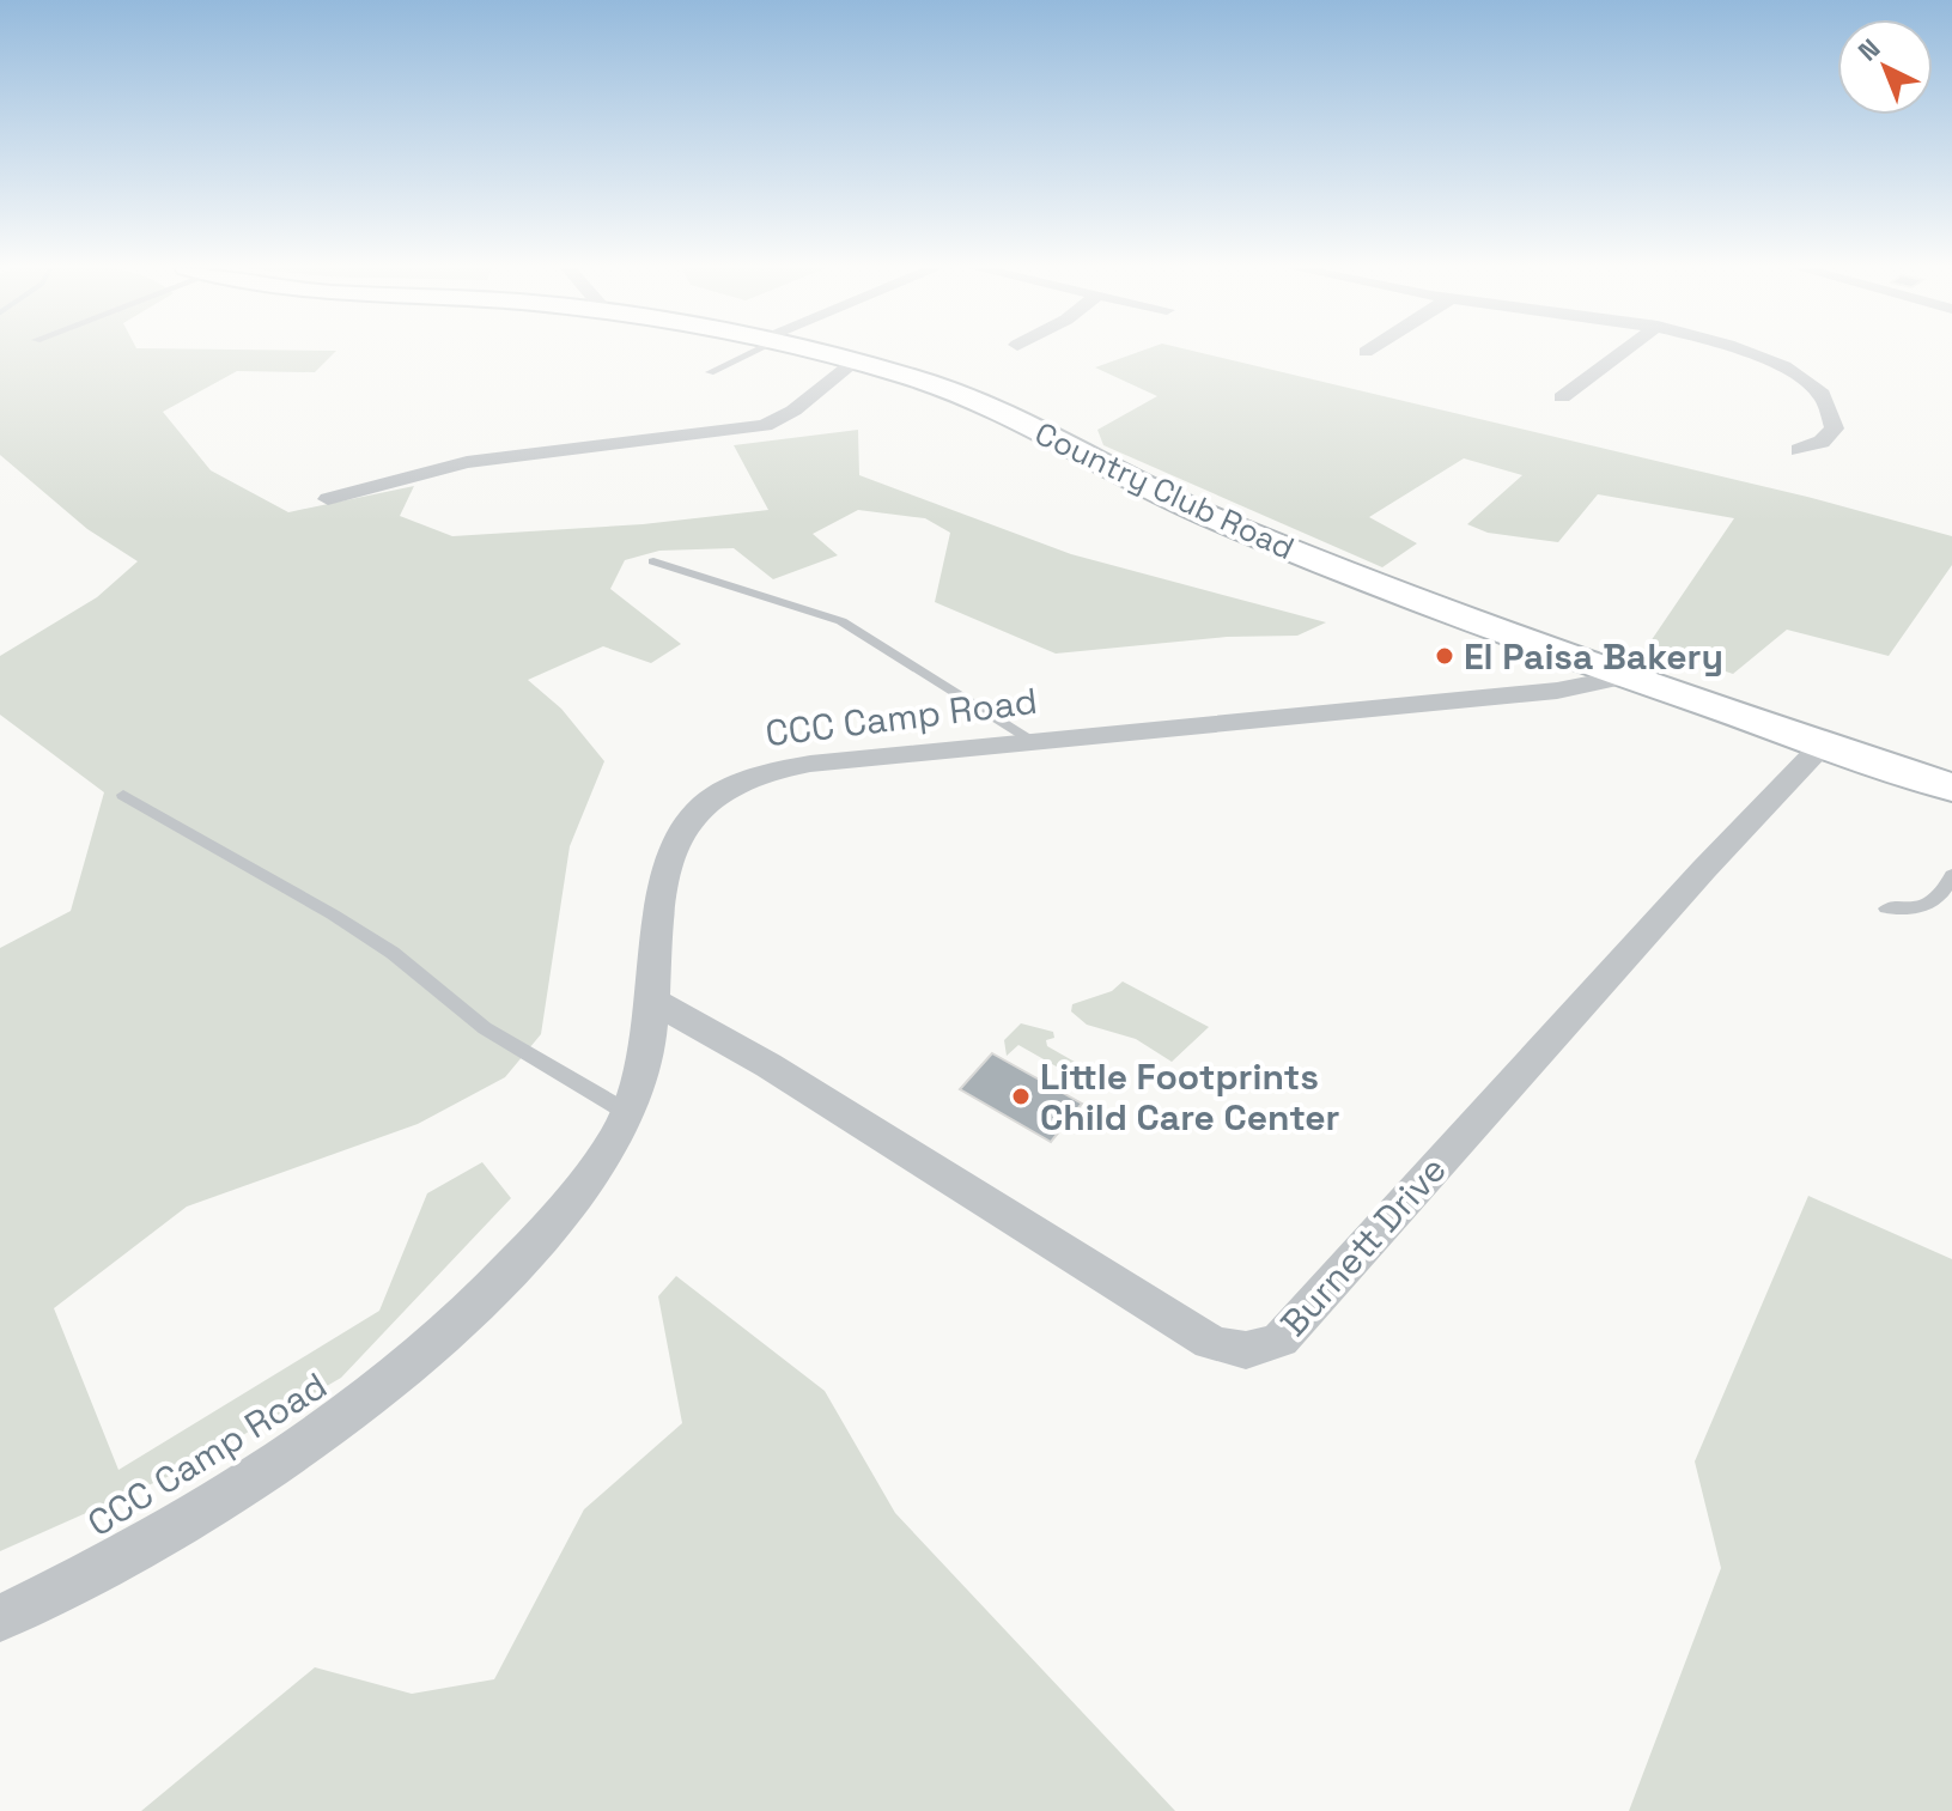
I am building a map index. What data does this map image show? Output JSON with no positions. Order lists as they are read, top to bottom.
{
  "streets": {
    "street": ["Country Club Road", "CCC Camp Road", "Burnett Drive"]
  },
  "crossings": [
    ["Country Club Road", "CCC Camp Road"],
    ["Country Club Road", "Burnett Drive"],
    ["CCC Camp Road", "Burnett Drive"]
  ],
  "places": ["El Paisa Bakery", "Little Footprints Child Care Center"],
  "north": "top left"
}
